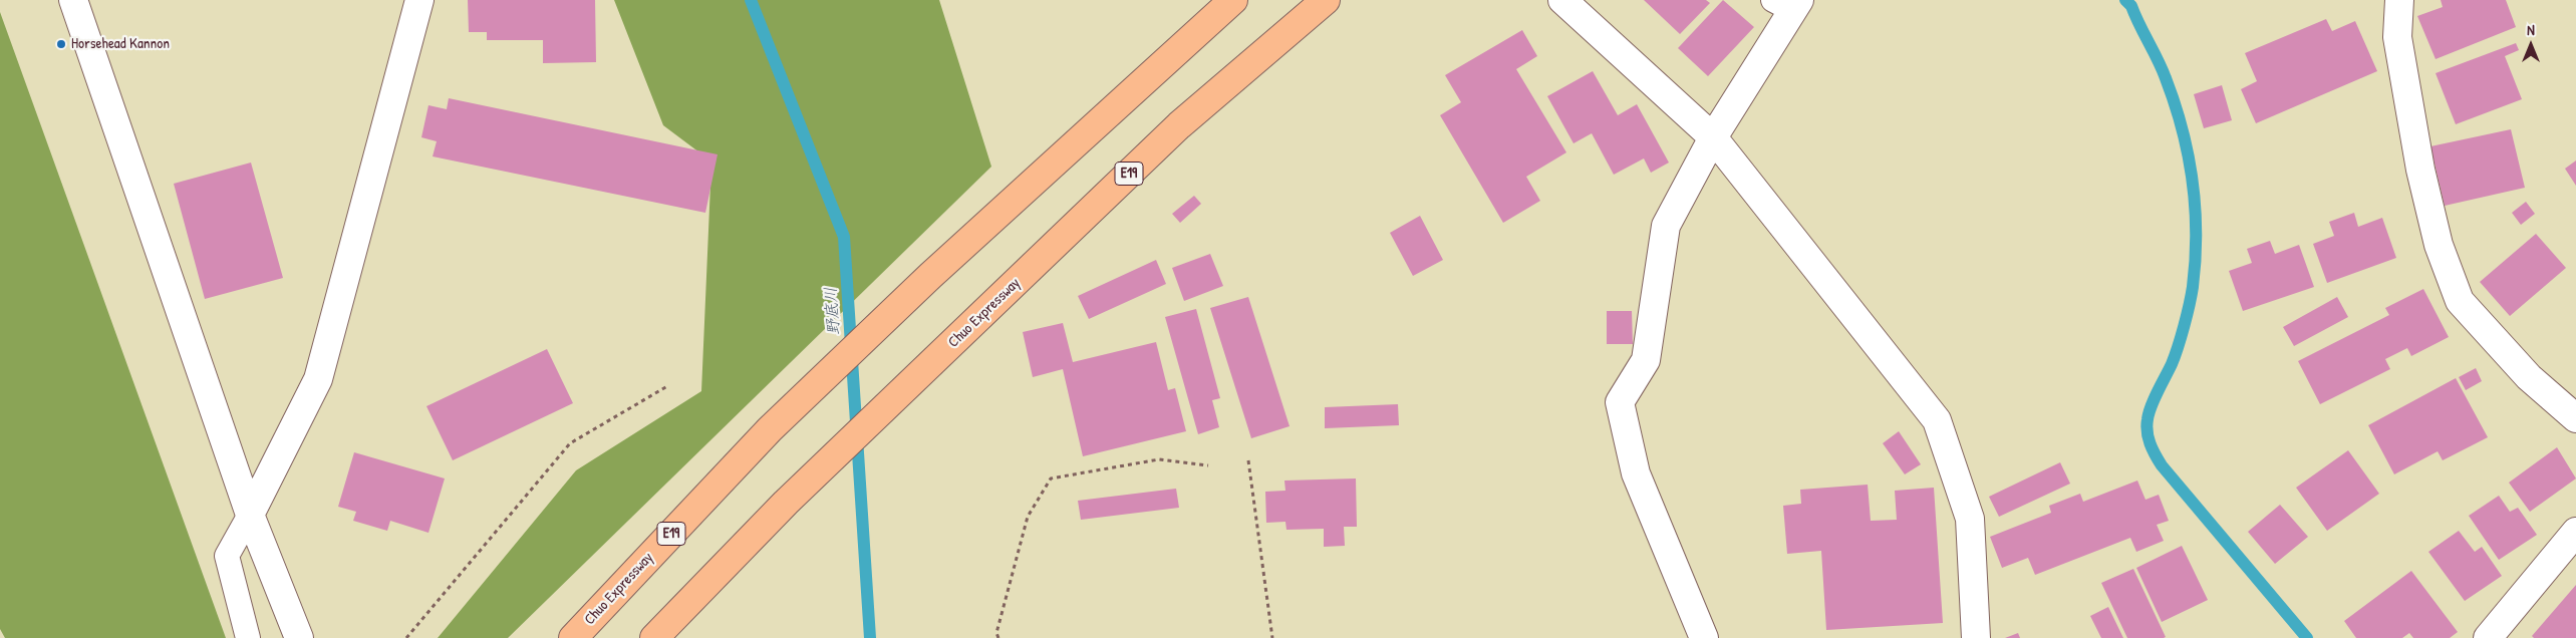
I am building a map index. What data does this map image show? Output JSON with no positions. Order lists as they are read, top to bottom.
{
  "streets": {
    "highway": ["E19", "Chuo Expressway"]
  },
  "water": ["野底川"],
  "places": ["Horsehead Kannon"],
  "north": "top"
}
